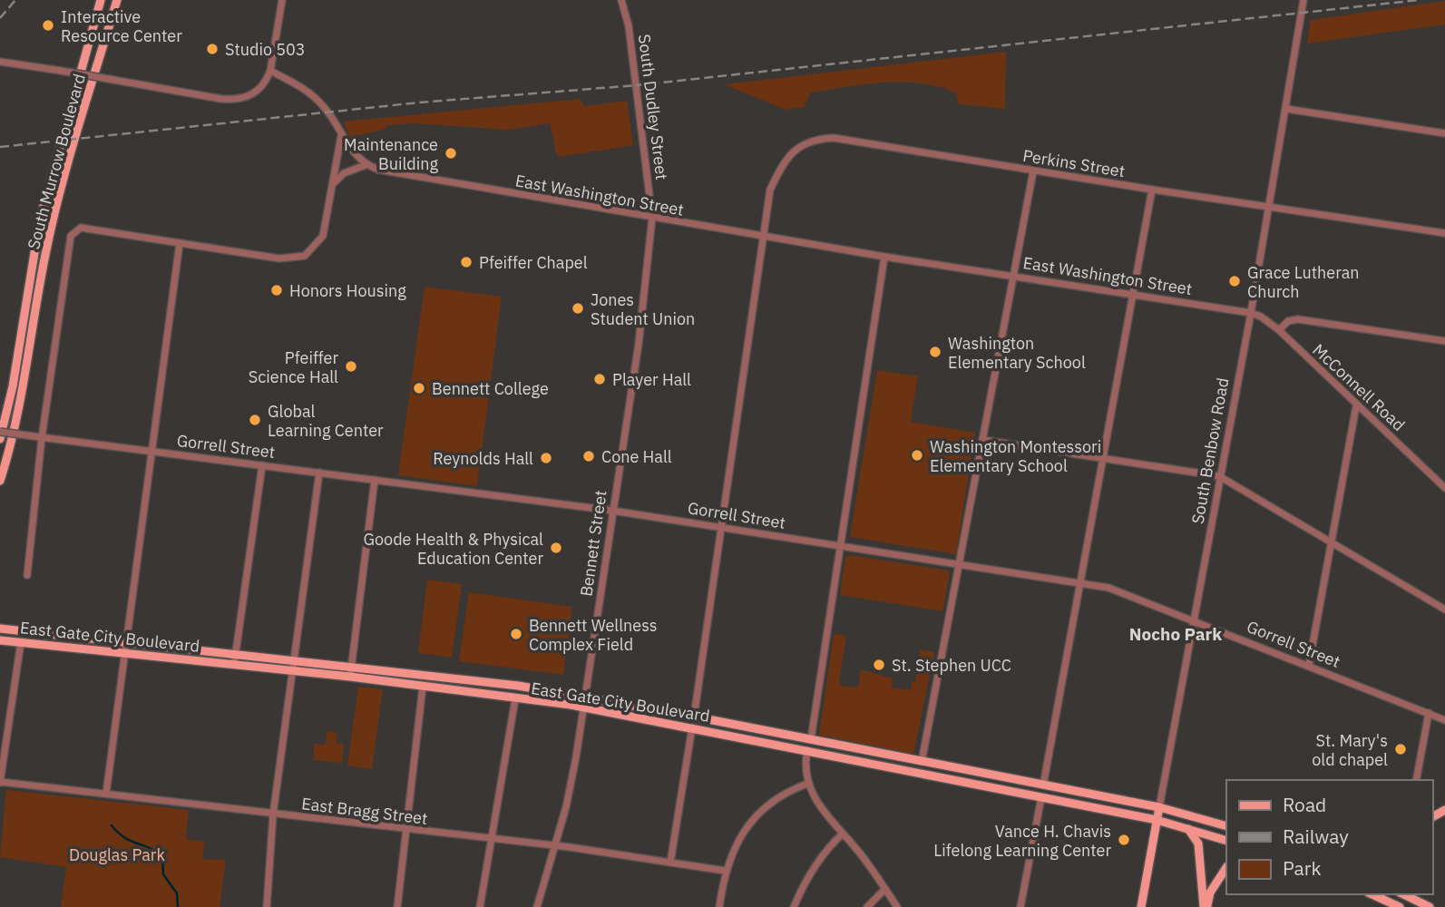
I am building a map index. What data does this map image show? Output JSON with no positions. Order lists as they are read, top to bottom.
{
  "streets": {
    "main road": ["South Murrow Boulevard", "South Benbow Road", "East Gate City Boulevard"],
    "street": [
      "South Dudley Street",
      "Perkins Street",
      "East Washington Street",
      "McConnell Road",
      "Gorrell Street",
      "Bennett Street",
      "East Bragg Street"
    ]
  },
  "crossings": [
    ["South Dudley Street", "East Washington Street"],
    ["South Dudley Street", "Bennett Street"],
    ["Perkins Street", "East Washington Street"],
    ["Perkins Street", "Gorrell Street"],
    ["Perkins Street", "South Benbow Road"],
    ["Perkins Street", "East Gate City Boulevard"],
    ["East Washington Street", "McConnell Road"],
    ["East Washington Street", "South Benbow Road"],
    ["East Washington Street", "Bennett Street"],
    ["McConnell Road", "South Benbow Road"],
    ["Gorrell Street", "South Benbow Road"],
    ["Gorrell Street", "Bennett Street"],
    ["South Benbow Road", "East Gate City Boulevard"],
    ["Bennett Street", "East Gate City Boulevard"],
    ["Bennett Street", "East Bragg Street"]
  ],
  "districts": ["Nocho Park"],
  "parks": ["Douglas Park"],
  "places": [
    "Interactive Resource Center",
    "Studio 503",
    "Maintenance Building",
    "Pfeiffer Chapel",
    "Grace Lutheran Church",
    "Honors Housing",
    "Jones Student Union",
    "Washington Elementary School",
    "Pfeiffer Science Hall",
    "Player Hall",
    "Bennett College",
    "Global Learning Center",
    "Washington Montessori Elementary School",
    "Cone Hall",
    "Reynolds Hall",
    "Goode Health & Physical Education Center",
    "Bennett Wellness Complex Field",
    "St. Stephen UCC",
    "St. Mary's old chapel",
    "Vance H. Chavis Lifelong Learning Center"
  ],
  "legend": ["Road", "Railway", "Park"]
}
